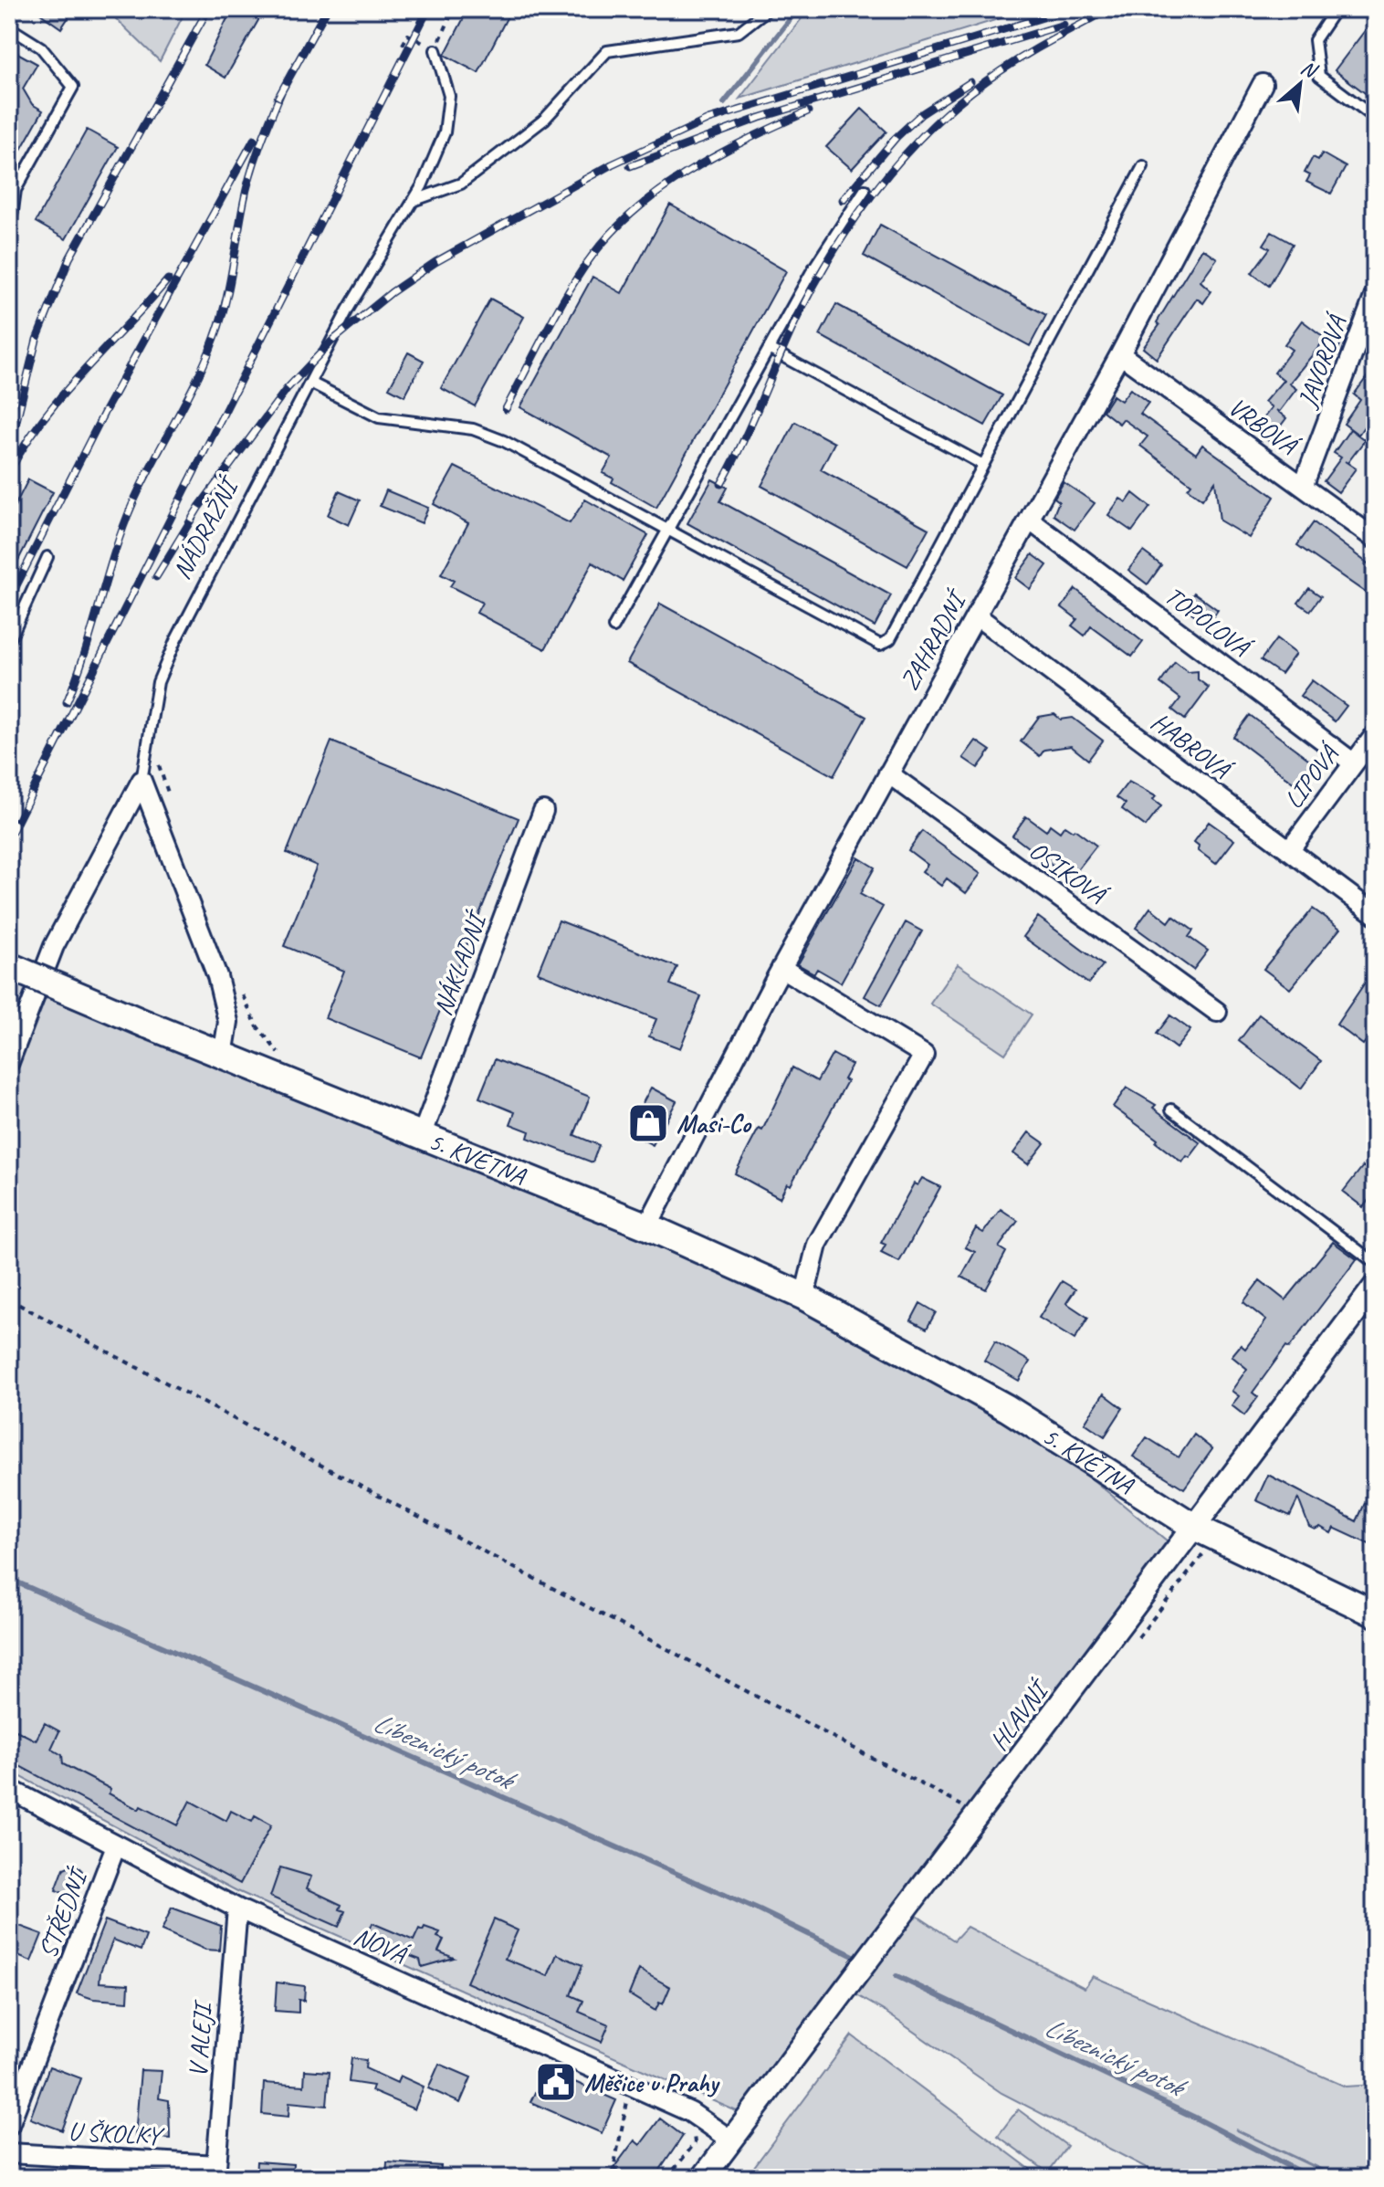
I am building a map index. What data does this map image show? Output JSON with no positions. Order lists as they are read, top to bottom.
{
  "streets": {
    "main road": ["5. KVĚTNA"],
    "street": [
      "JAVOROVÁ",
      "VRBOVÁ",
      "TOPOLOVÁ",
      "ZAHRADNÍ",
      "HABROVÁ",
      "LIPOVÁ",
      "OSIKOVÁ",
      "NÁKLADNÍ",
      "HLAVNÍ",
      "STŘEDNÍ",
      "NOVÁ",
      "V ALEJI",
      "U ŠKOLKY"
    ],
    "lane": ["NÁDRAŽNÍ"]
  },
  "crossings": [
    ["JAVOROVÁ", "VRBOVÁ"],
    ["VRBOVÁ", "ZAHRADNÍ"],
    ["TOPOLOVÁ", "ZAHRADNÍ"],
    ["TOPOLOVÁ", "LIPOVÁ"],
    ["ZAHRADNÍ", "HABROVÁ"],
    ["ZAHRADNÍ", "OSIKOVÁ"],
    ["ZAHRADNÍ", "5. KVĚTNA"],
    ["HABROVÁ", "LIPOVÁ"],
    ["NÁKLADNÍ", "5. KVĚTNA"],
    ["5. KVĚTNA", "HLAVNÍ"],
    ["HLAVNÍ", "NOVÁ"],
    ["STŘEDNÍ", "NOVÁ"],
    ["NOVÁ", "V ALEJI"],
    ["V ALEJI", "U ŠKOLKY"]
  ],
  "water": ["Líbeznický potok"],
  "places": {
    "shop": ["Masi-Co"],
    "public building": ["Měšice u Prahy"]
  },
  "north": "top right"
}
